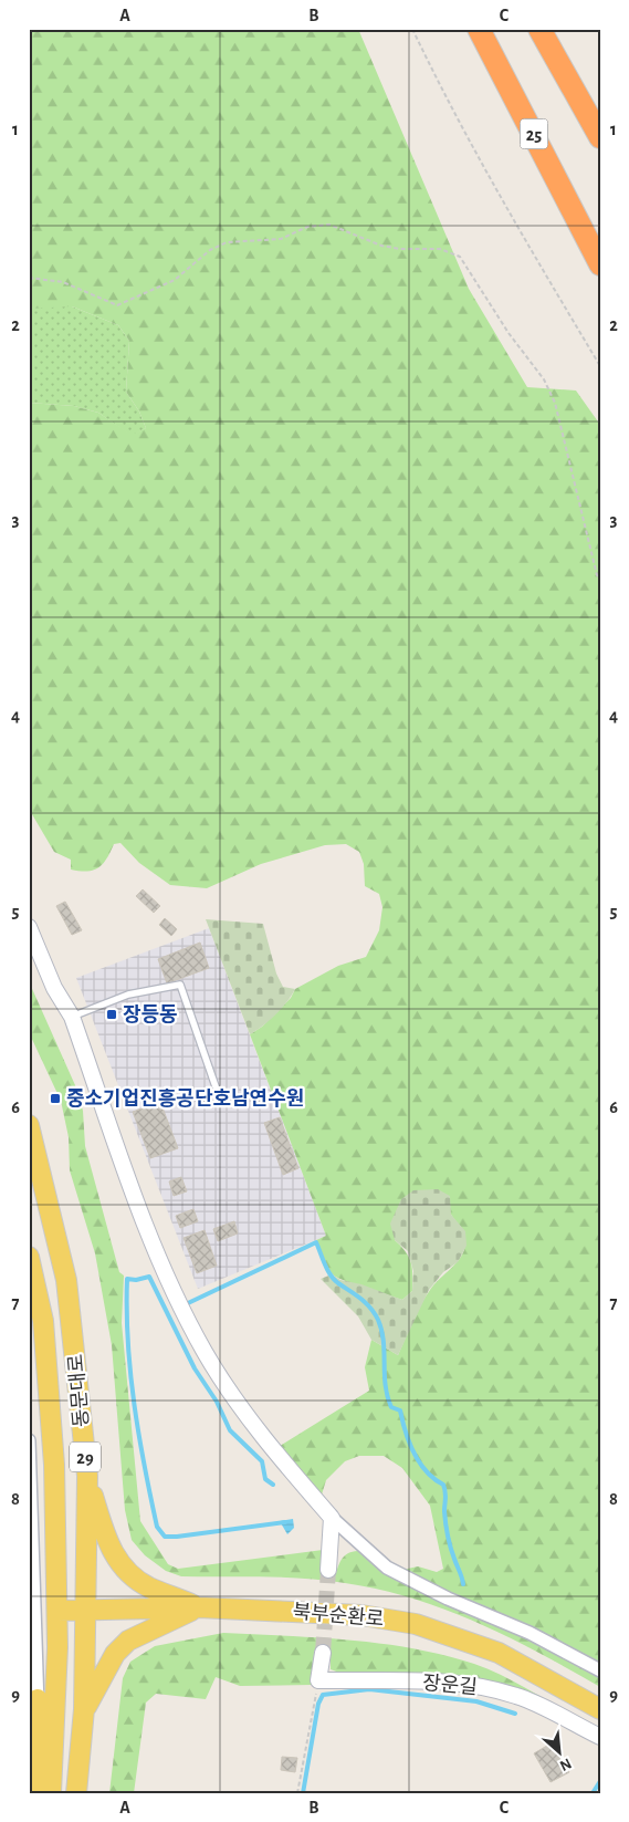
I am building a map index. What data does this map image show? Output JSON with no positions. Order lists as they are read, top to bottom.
{
  "streets": {
    "highway": ["25"],
    "main road": ["동문대로", "29", "북부순환로"],
    "street": ["장운길"]
  },
  "crossings": [
    ["동문대로", "북부순환로"]
  ],
  "places": {
    "transit": ["장등동", "중소기업진흥공단호남연수원"]
  },
  "north": "bottom right",
  "grid": {
    "columns": ["A", "B", "C"],
    "rows": [
      "1",
      "2",
      "3",
      "4",
      "5",
      "6",
      "7",
      "8",
      "9"
    ]
  }
}
